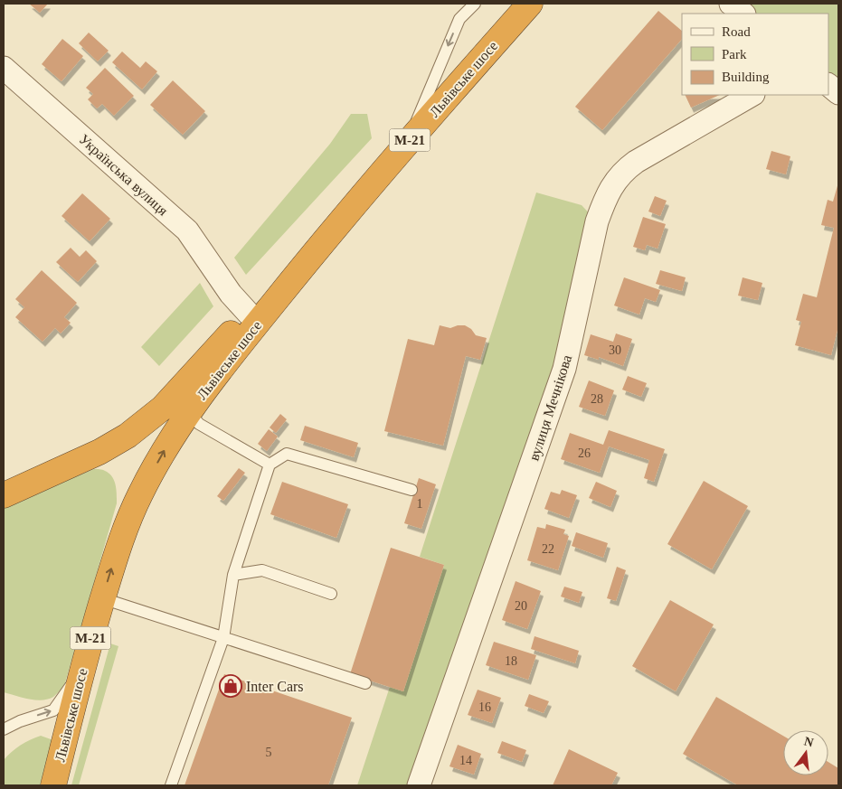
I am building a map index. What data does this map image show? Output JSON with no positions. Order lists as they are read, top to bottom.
{
  "streets": {
    "highway": ["Львівське шосе", "М-21"],
    "street": ["Українська вулиця", "вулиця Мечнікова"]
  },
  "crossings": [
    ["Львівське шосе", "М-21"],
    ["М-21", "Українська вулиця"]
  ],
  "places": {
    "shop": ["Inter Cars"]
  },
  "house_numbers": [
    "30",
    "28",
    "26",
    "1",
    "22",
    "20",
    "18",
    "16",
    "5",
    "14"
  ],
  "legend": ["Road", "Park", "Building"],
  "north": "top"
}
